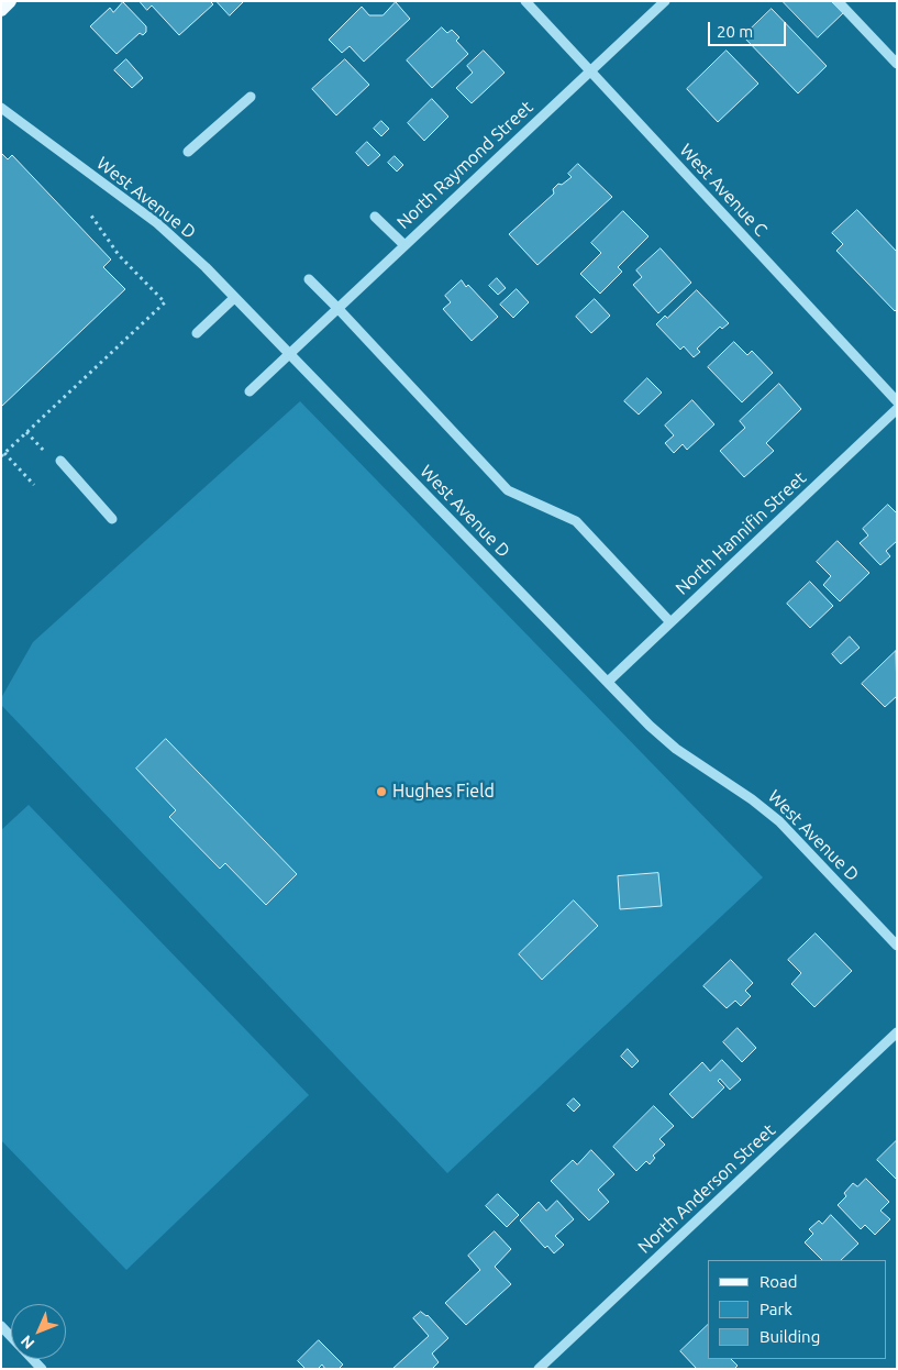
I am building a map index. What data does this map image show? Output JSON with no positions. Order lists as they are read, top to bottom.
{
  "streets": {
    "street": [
      "North Raymond Street",
      "West Avenue C",
      "West Avenue D",
      "North Hannifin Street",
      "North Anderson Street"
    ]
  },
  "crossings": [
    ["North Raymond Street", "West Avenue C"],
    ["North Raymond Street", "West Avenue D"],
    ["West Avenue D", "North Hannifin Street"]
  ],
  "places": ["Hughes Field"],
  "legend": ["Road", "Park", "Building"],
  "scale_bar": "20 m",
  "north": "bottom left"
}
